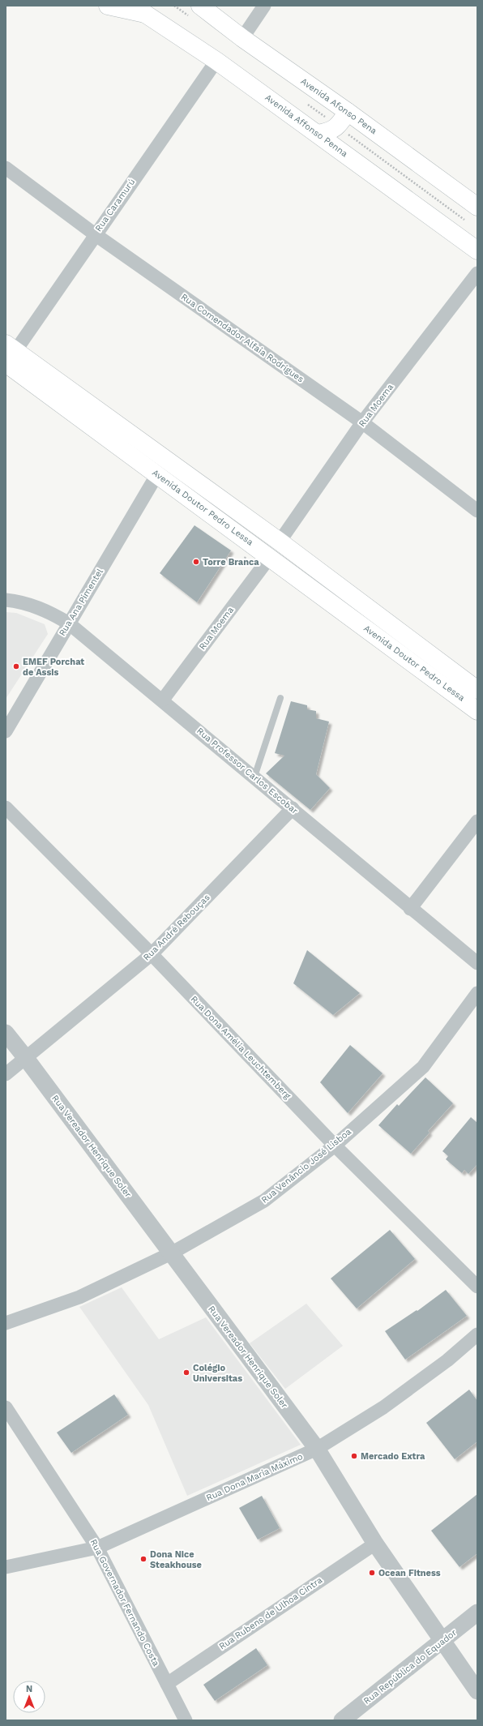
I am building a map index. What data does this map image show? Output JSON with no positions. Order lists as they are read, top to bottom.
{
  "streets": {
    "main road": ["Avenida Afonso Pena", "Avenida Affonso Penna", "Avenida Doutor Pedro Lessa"],
    "street": [
      "Rua Caramurú",
      "Rua Comendador Alfaia Rodrigues",
      "Rua Moema",
      "Rua Ana Pimentel",
      "Rua Professor Carlos Escobar",
      "Rua André Rebouças",
      "Rua Dona Amélia Leuchtemberg",
      "Rua Vereador Henrique Soler",
      "Rua Venâncio José Lisboa",
      "Rua Dona Maria Máximo",
      "Rua Governador Fernando Costa",
      "Rua Rubens de Ulhoa Cintra",
      "Rua República do Equador"
    ]
  },
  "crossings": [
    ["Avenida Affonso Penna", "Rua Caramurú"],
    ["Rua Caramurú", "Rua Comendador Alfaia Rodrigues"],
    ["Rua Caramurú", "Avenida Doutor Pedro Lessa"],
    ["Rua Comendador Alfaia Rodrigues", "Rua Moema"],
    ["Rua Moema", "Avenida Doutor Pedro Lessa"],
    ["Rua Moema", "Rua Professor Carlos Escobar"],
    ["Avenida Doutor Pedro Lessa", "Rua Ana Pimentel"],
    ["Rua Ana Pimentel", "Rua Professor Carlos Escobar"],
    ["Rua Professor Carlos Escobar", "Rua André Rebouças"],
    ["Rua André Rebouças", "Rua Dona Amélia Leuchtemberg"],
    ["Rua André Rebouças", "Rua Vereador Henrique Soler"],
    ["Rua Dona Amélia Leuchtemberg", "Rua Venâncio José Lisboa"],
    ["Rua Vereador Henrique Soler", "Rua Venâncio José Lisboa"],
    ["Rua Vereador Henrique Soler", "Rua Dona Maria Máximo"],
    ["Rua Vereador Henrique Soler", "Rua Rubens de Ulhoa Cintra"],
    ["Rua Vereador Henrique Soler", "Rua República do Equador"],
    ["Rua Dona Maria Máximo", "Rua Governador Fernando Costa"],
    ["Rua Governador Fernando Costa", "Rua Rubens de Ulhoa Cintra"]
  ],
  "places": [
    "Torre Branca",
    "EMEF Porchat de Assis",
    "Colégio Universitas",
    "Mercado Extra",
    "Dona Nice Steakhouse",
    "Ocean Fitness"
  ],
  "north": "top"
}
